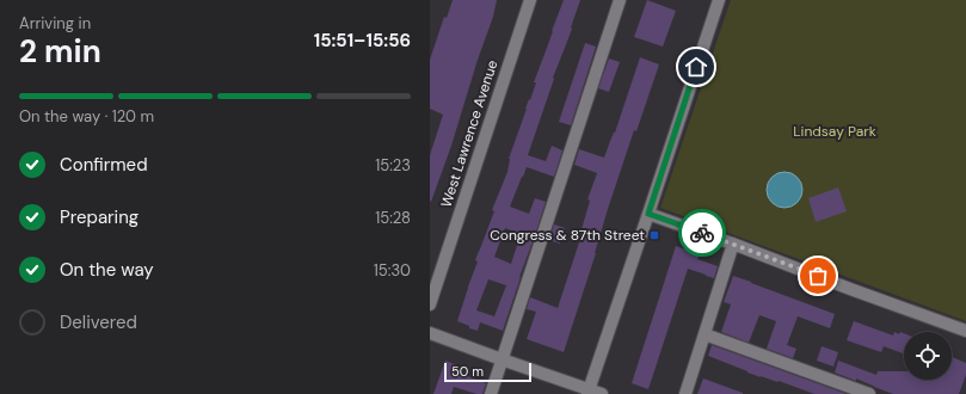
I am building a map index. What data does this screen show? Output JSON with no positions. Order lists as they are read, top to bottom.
{
  "streets": {
    "street": ["West Lawrence Avenue"]
  },
  "parks": ["Lindsay Park"],
  "places": {
    "transit": ["Congress & 87th Street"]
  },
  "scale_bar": "50 m",
  "page": {
    "heading": ["2 min", "Arriving in", "15:51–15:56"],
    "bar": "On the way · 120 m",
    "list": [
      ["Confirmed", "15:23"],
      ["Preparing", "15:28"],
      ["On the way", "15:30"],
      "Delivered"
    ],
    "scale": "50 m"
  }
}
